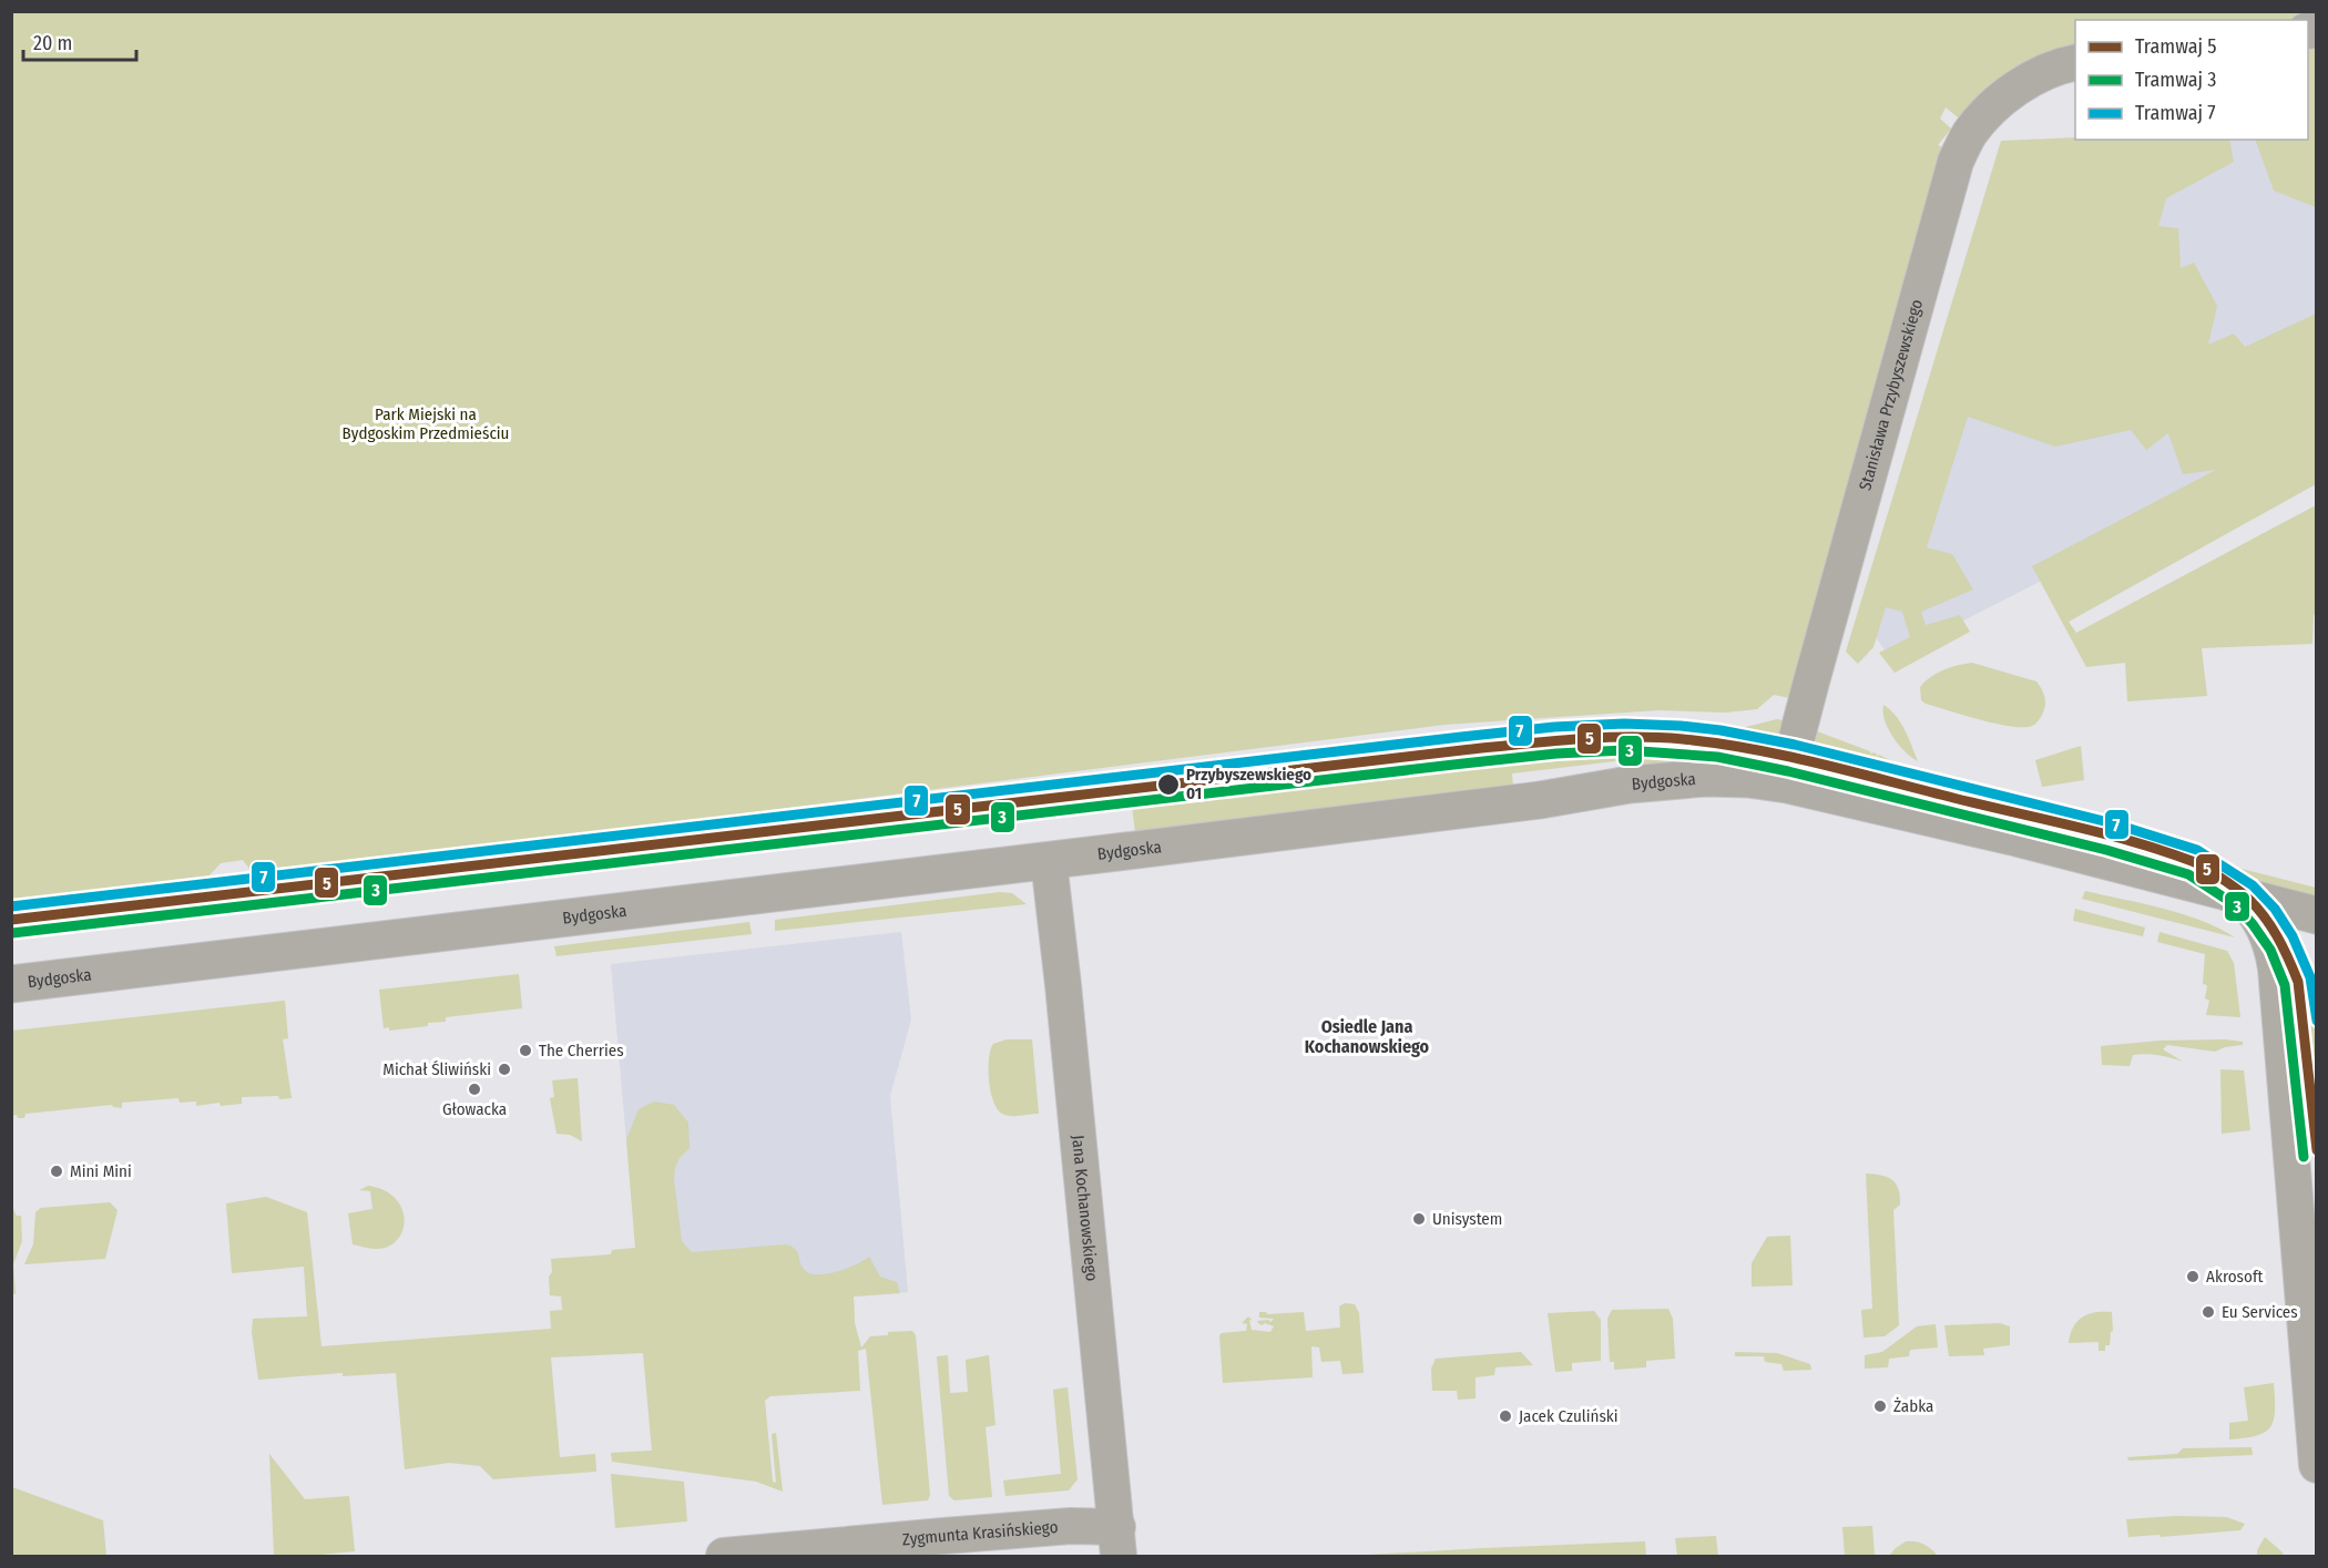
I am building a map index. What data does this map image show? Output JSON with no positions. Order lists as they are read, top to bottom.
{
  "streets": {
    "street": [
      "Stanisława Przybyszewskiego",
      "Bydgoska",
      "Jana Kochanowskiego",
      "Zygmunta Krasińskiego"
    ]
  },
  "crossings": [
    ["Stanisława Przybyszewskiego", "Bydgoska"],
    ["Bydgoska", "Jana Kochanowskiego"],
    ["Jana Kochanowskiego", "Zygmunta Krasińskiego"]
  ],
  "districts": ["Osiedle Jana Kochanowskiego"],
  "parks": ["Park Miejski na Bydgoskim Przedmieściu"],
  "places": [
    "Przybyszewskiego 01",
    "The Cherries",
    "Michał Śliwiński",
    "Głowacka",
    "Mini Mini",
    "Unisystem",
    "Akrosoft",
    "Eu Services",
    "Żabka",
    "Jacek Czuliński"
  ],
  "lines": ["tram line 7", "tram line 5", "tram line 3"],
  "legend": ["Tramwaj 5", "Tramwaj 3", "Tramwaj 7"],
  "scale_bar": "20 m"
}
